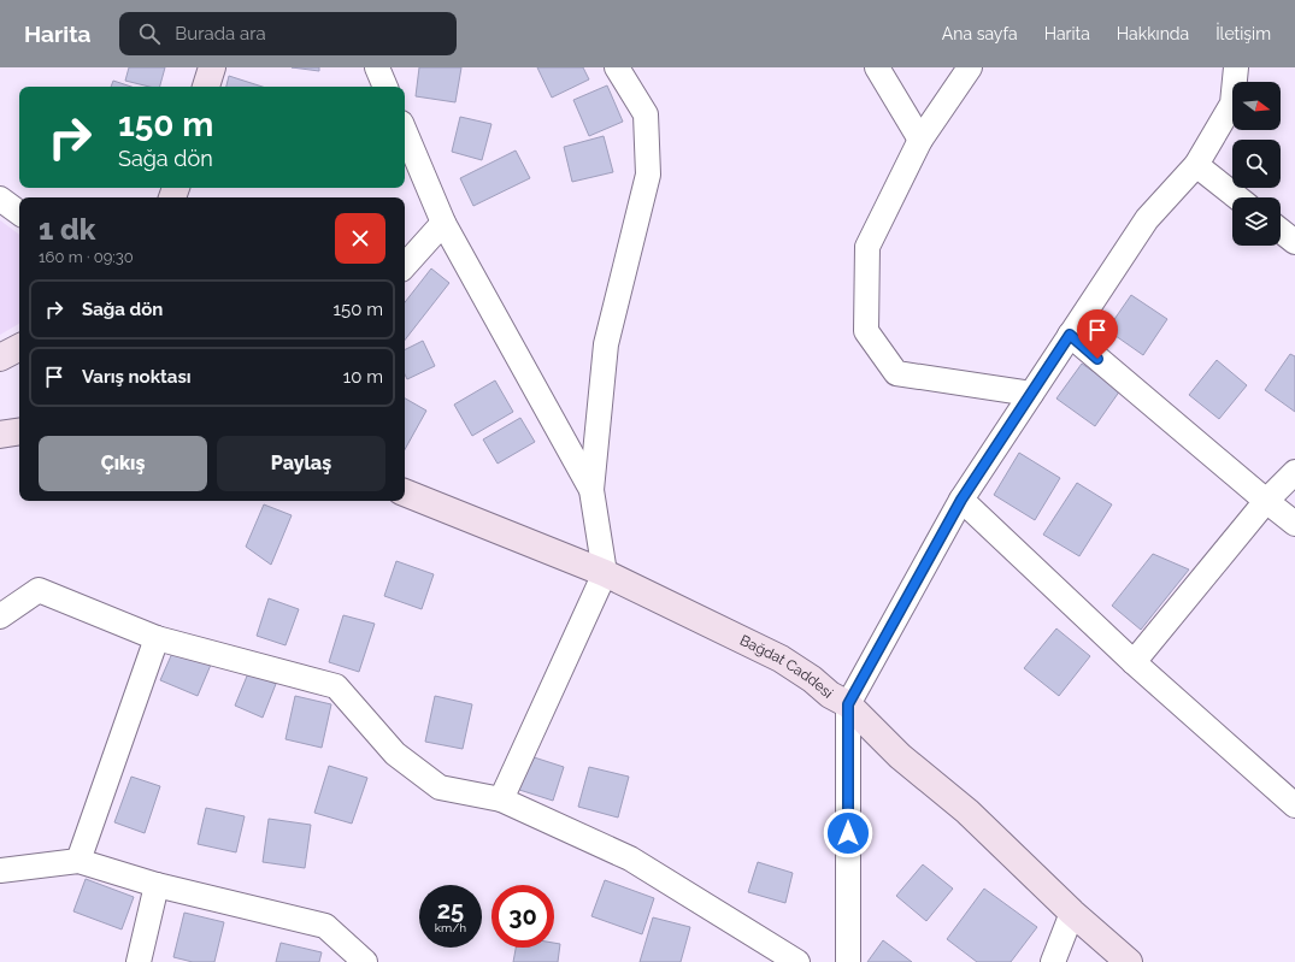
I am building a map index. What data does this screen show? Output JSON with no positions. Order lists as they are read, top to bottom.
{
  "streets": {
    "street": ["Bağdat Caddesi"]
  },
  "north": "right",
  "page": {
    "header": "Harita",
    "search": "Burada ara",
    "nav": [
      "Ana sayfa",
      "Harita",
      "Hakkında",
      "İletişim"
    ],
    "turn": ["150 m", "Sağa dön"],
    "heading": ["1 dk", "160 m · 09:30"],
    "list": [
      {
        "name": "Sağa dön",
        "value": "150 m"
      },
      {
        "name": "Varış noktası",
        "value": "10 m"
      }
    ],
    "buttons": ["Çıkış", "Paylaş"],
    "speed": "25 km/h",
    "limit": "30"
  }
}
